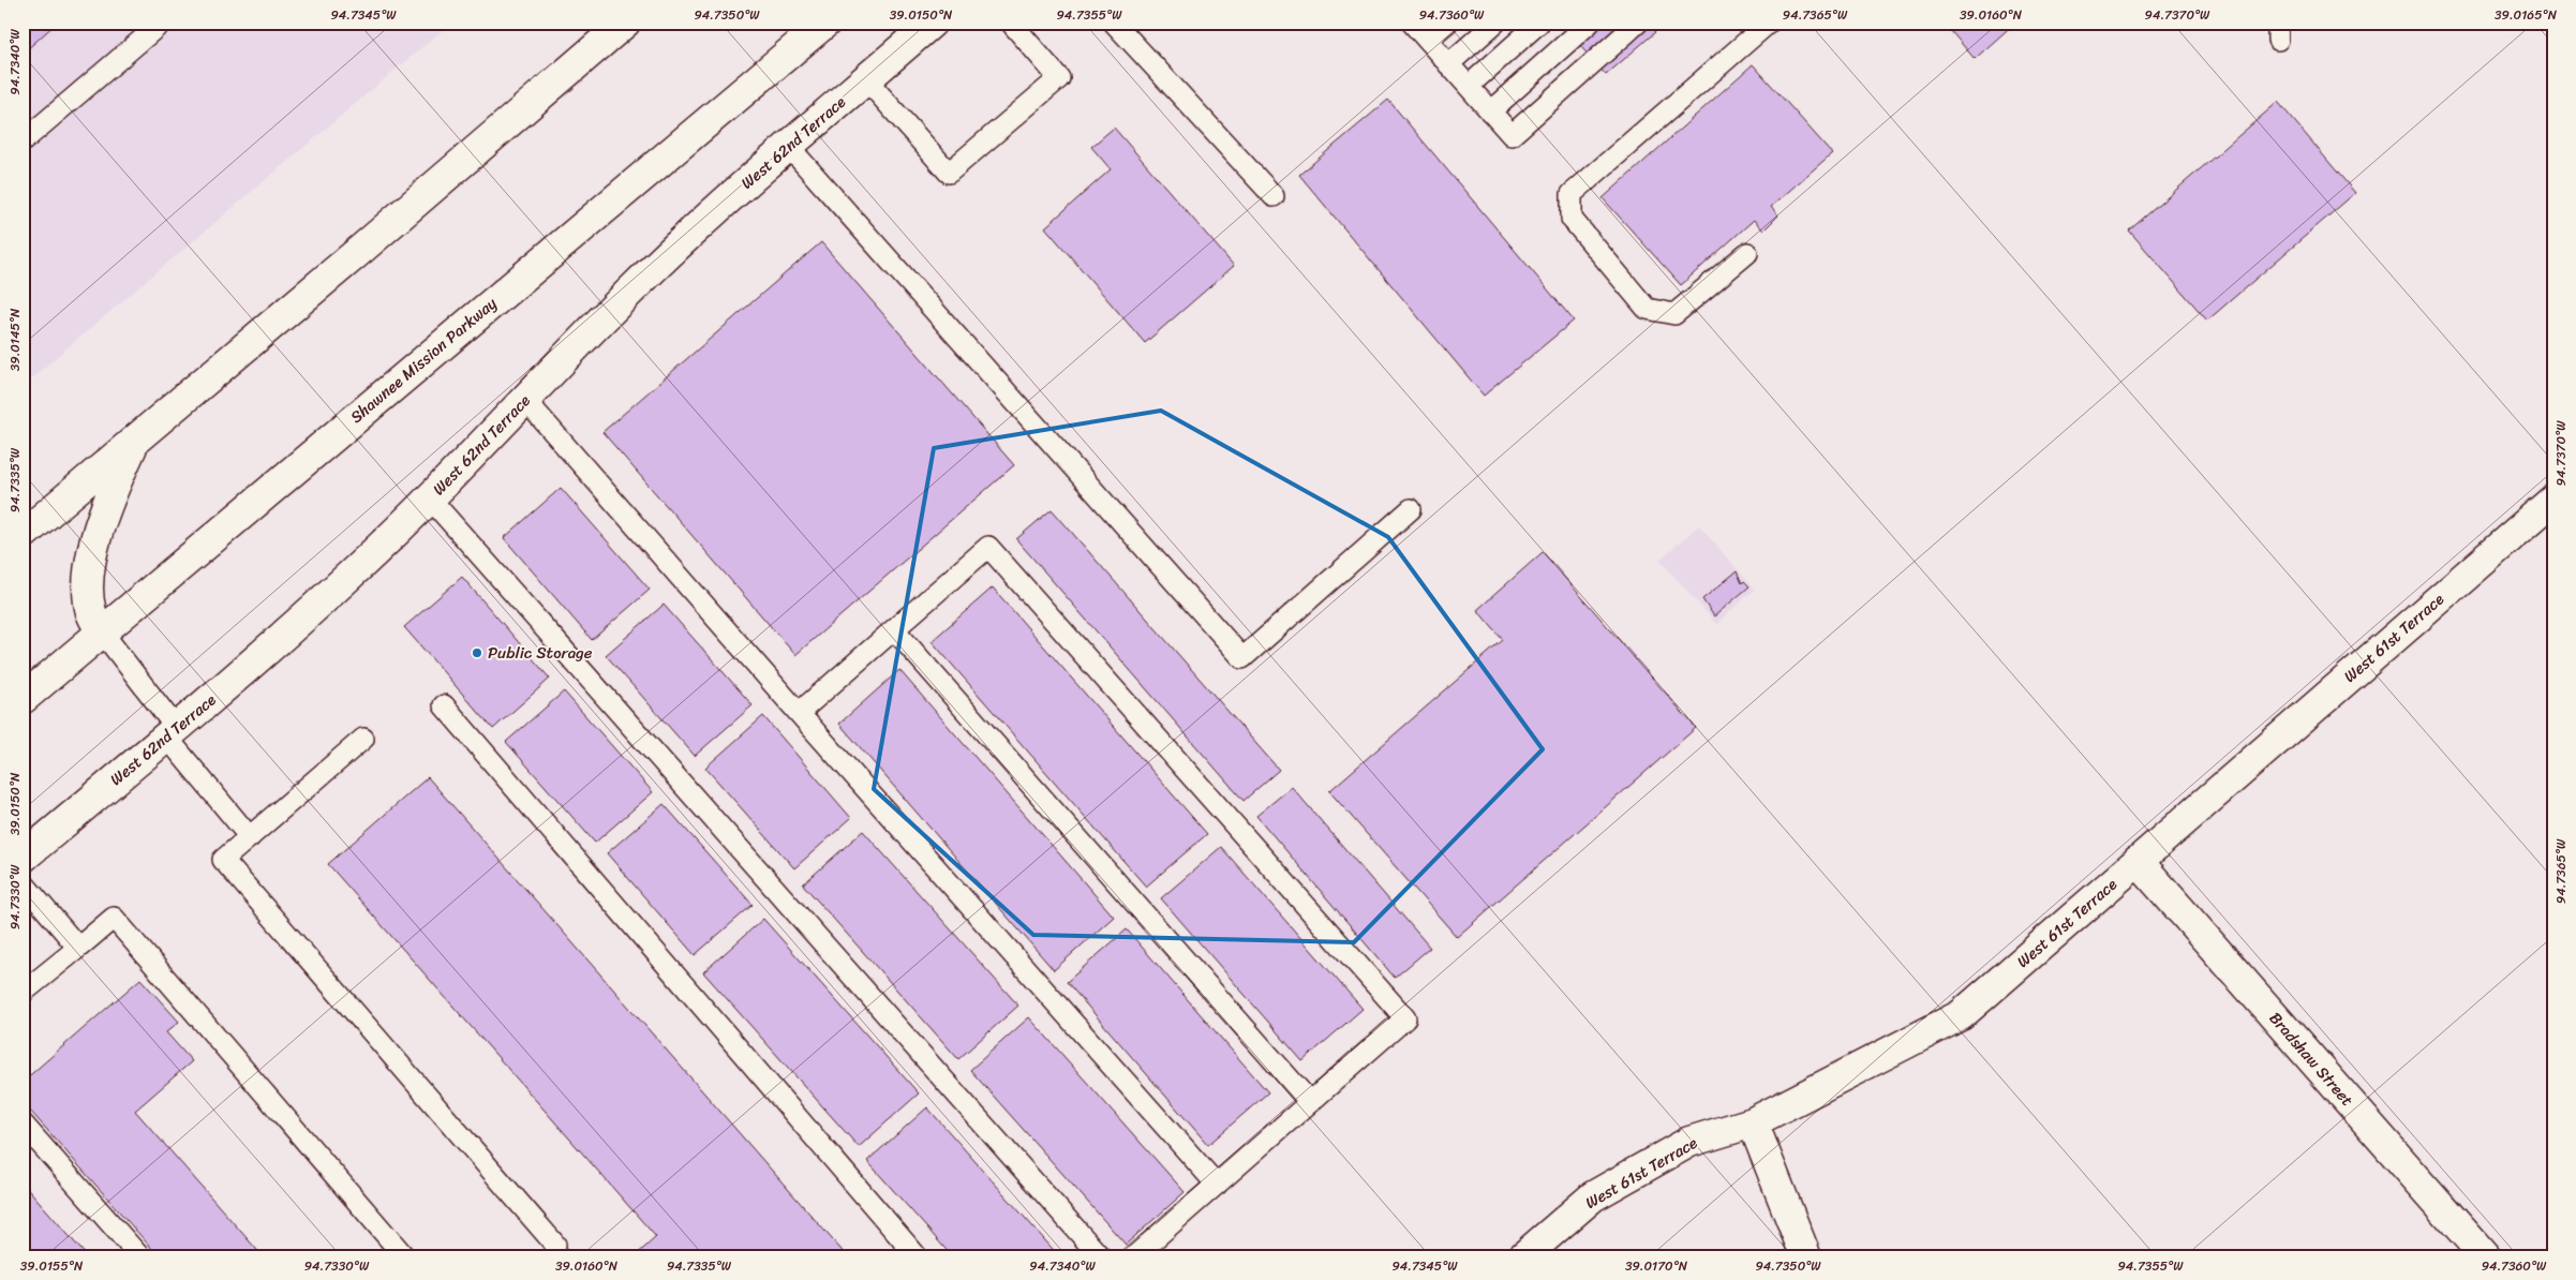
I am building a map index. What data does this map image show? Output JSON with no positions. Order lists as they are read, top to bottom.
{
  "streets": {
    "main road": [
      "West 62nd Terrace",
      "Shawnee Mission Parkway",
      "West 61st Terrace",
      "Bradshaw Street"
    ]
  },
  "crossings": [
    ["West 61st Terrace", "Bradshaw Street"]
  ],
  "places": ["Public Storage"],
  "coordinates": [
    "94.7345°W",
    "94.7350°W",
    "39.0150°N",
    "94.7355°W",
    "94.7360°W",
    "94.7365°W",
    "39.0160°N",
    "94.7370°W",
    "39.0165°N",
    "94.7340°W",
    "39.0145°N",
    "94.7335°W",
    "94.7330°W",
    "39.0155°N",
    "39.0170°N"
  ]
}
